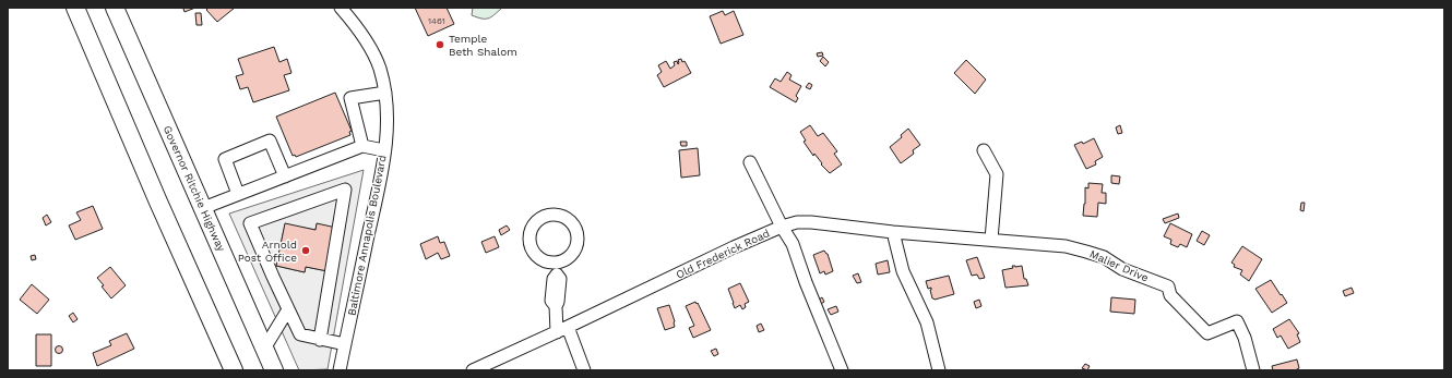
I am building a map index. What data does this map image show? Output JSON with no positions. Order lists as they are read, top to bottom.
{
  "streets": {
    "highway": ["Governor Ritchie Highway"],
    "street": ["Baltimore Annapolis Boulevard", "Old Frederick Road", "Malier Drive"]
  },
  "crossings": [
    ["Old Frederick Road", "Malier Drive"]
  ],
  "places": ["Temple Beth Shalom", "Arnold Post Office"],
  "house_numbers": ["1461"]
}
